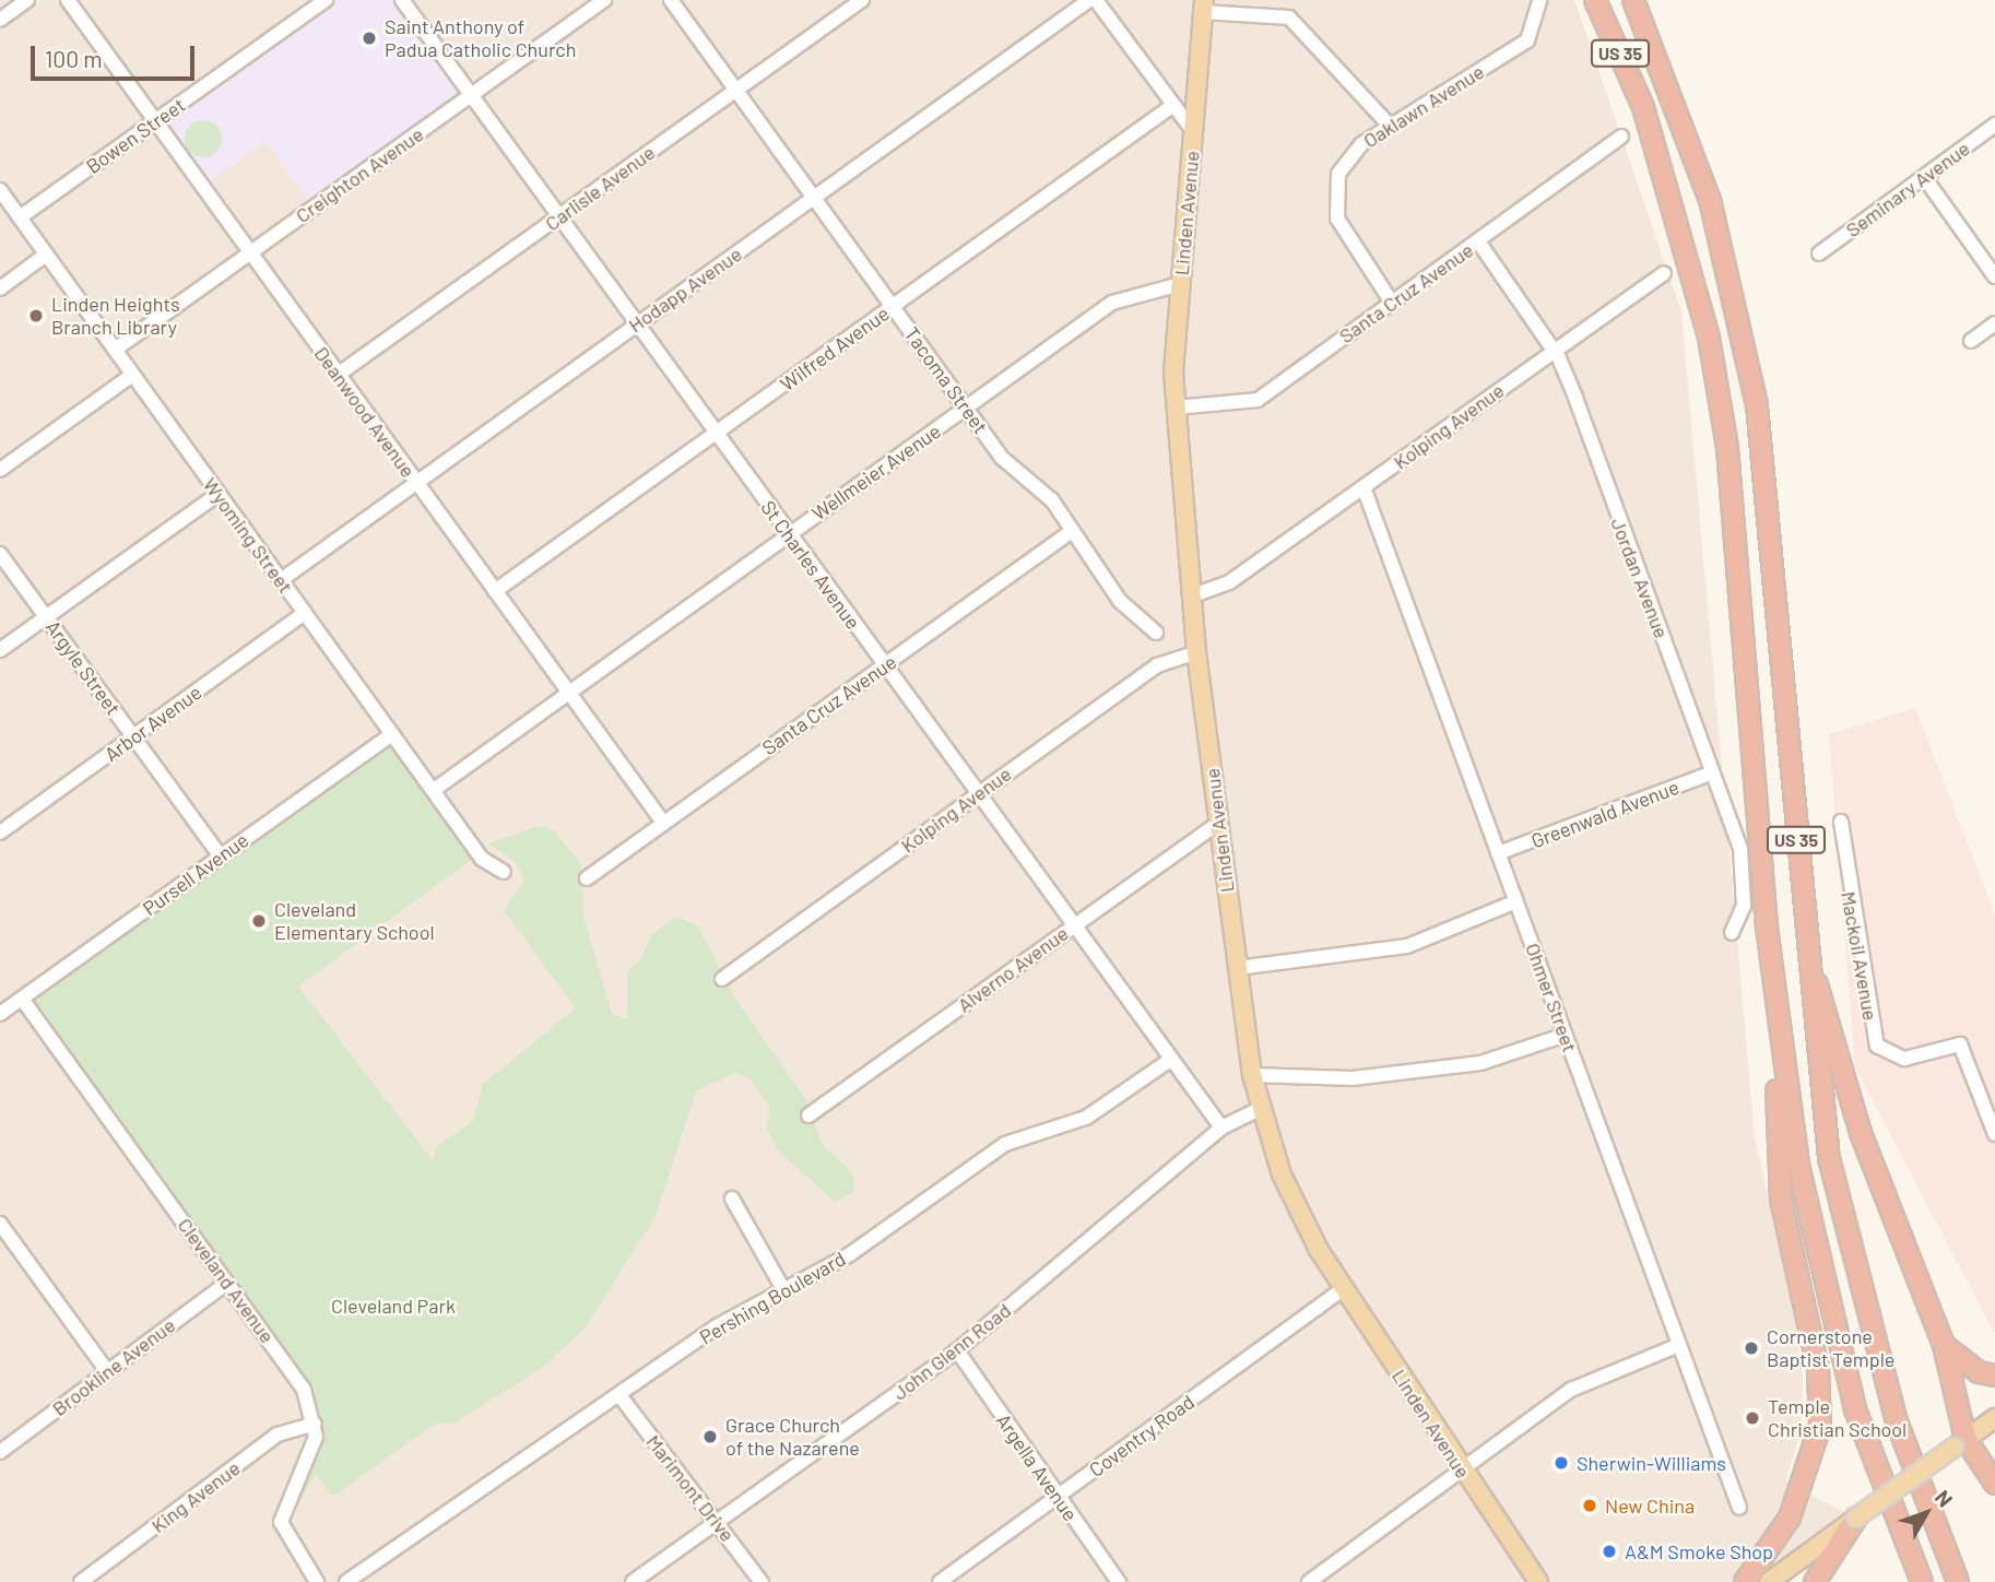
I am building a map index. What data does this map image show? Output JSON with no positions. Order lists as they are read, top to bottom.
{
  "streets": {
    "highway": ["US 35"],
    "main road": ["Linden Avenue"],
    "street": [
      "Oaklawn Avenue",
      "Bowen Street",
      "Creighton Avenue",
      "Carlisle Avenue",
      "Seminary Avenue",
      "Hodapp Avenue",
      "Santa Cruz Avenue",
      "Wilfred Avenue",
      "Tacoma Street",
      "Deanwood Avenue",
      "Kolping Avenue",
      "Wellmeier Avenue",
      "Wyoming Street",
      "St Charles Avenue",
      "Jordan Avenue",
      "Argyle Street",
      "Arbor Avenue",
      "Greenwald Avenue",
      "Pursell Avenue",
      "Mackoil Avenue",
      "Alverno Avenue",
      "Ohmer Street",
      "Cleveland Avenue",
      "Pershing Boulevard",
      "John Glenn Road",
      "Brookline Avenue",
      "Coventry Road",
      "Argella Avenue",
      "Marimont Drive",
      "King Avenue"
    ]
  },
  "crossings": [
    ["Oaklawn Avenue", "Santa Cruz Avenue"],
    ["Bowen Street", "Deanwood Avenue"],
    ["Bowen Street", "Wyoming Street"],
    ["Creighton Avenue", "Deanwood Avenue"],
    ["Creighton Avenue", "Wyoming Street"],
    ["Creighton Avenue", "St Charles Avenue"],
    ["Carlisle Avenue", "Tacoma Street"],
    ["Carlisle Avenue", "Deanwood Avenue"],
    ["Carlisle Avenue", "St Charles Avenue"],
    ["Linden Avenue", "Santa Cruz Avenue"],
    ["Linden Avenue", "Kolping Avenue"],
    ["Linden Avenue", "Wellmeier Avenue"],
    ["Linden Avenue", "Alverno Avenue"],
    ["Linden Avenue", "John Glenn Road"],
    ["Linden Avenue", "Coventry Road"],
    ["Hodapp Avenue", "Tacoma Street"],
    ["Hodapp Avenue", "Deanwood Avenue"],
    ["Hodapp Avenue", "Wyoming Street"],
    ["Hodapp Avenue", "St Charles Avenue"],
    ["Santa Cruz Avenue", "Tacoma Street"],
    ["Santa Cruz Avenue", "Deanwood Avenue"],
    ["Santa Cruz Avenue", "St Charles Avenue"],
    ["Santa Cruz Avenue", "Jordan Avenue"],
    ["Wilfred Avenue", "Tacoma Street"],
    ["Wilfred Avenue", "Deanwood Avenue"],
    ["Wilfred Avenue", "St Charles Avenue"],
    ["Tacoma Street", "Wellmeier Avenue"],
    ["Deanwood Avenue", "Wellmeier Avenue"],
    ["Kolping Avenue", "St Charles Avenue"],
    ["Kolping Avenue", "Jordan Avenue"],
    ["Kolping Avenue", "Ohmer Street"],
    ["Wellmeier Avenue", "Wyoming Street"],
    ["Wellmeier Avenue", "St Charles Avenue"],
    ["Wyoming Street", "Arbor Avenue"],
    ["Wyoming Street", "Pursell Avenue"],
    ["St Charles Avenue", "Alverno Avenue"],
    ["St Charles Avenue", "Pershing Boulevard"],
    ["St Charles Avenue", "John Glenn Road"],
    ["Jordan Avenue", "Greenwald Avenue"],
    ["Argyle Street", "Arbor Avenue"],
    ["Argyle Street", "Pursell Avenue"],
    ["Greenwald Avenue", "Ohmer Street"],
    ["Pursell Avenue", "Cleveland Avenue"],
    ["Cleveland Avenue", "Brookline Avenue"],
    ["Cleveland Avenue", "King Avenue"],
    ["Pershing Boulevard", "Marimont Drive"],
    ["John Glenn Road", "Argella Avenue"],
    ["John Glenn Road", "Marimont Drive"],
    ["Coventry Road", "Argella Avenue"]
  ],
  "parks": ["Cleveland Park"],
  "places": [
    "Saint Anthony of Padua Catholic Church",
    "Linden Heights Branch Library",
    "Cleveland Elementary School",
    "Cornerstone Baptist Temple",
    "Temple Christian School",
    "Grace Church of the Nazarene",
    "Sherwin-Williams",
    "New China",
    "A&M Smoke Shop"
  ],
  "scale_bar": "100 m",
  "north": "top right"
}
